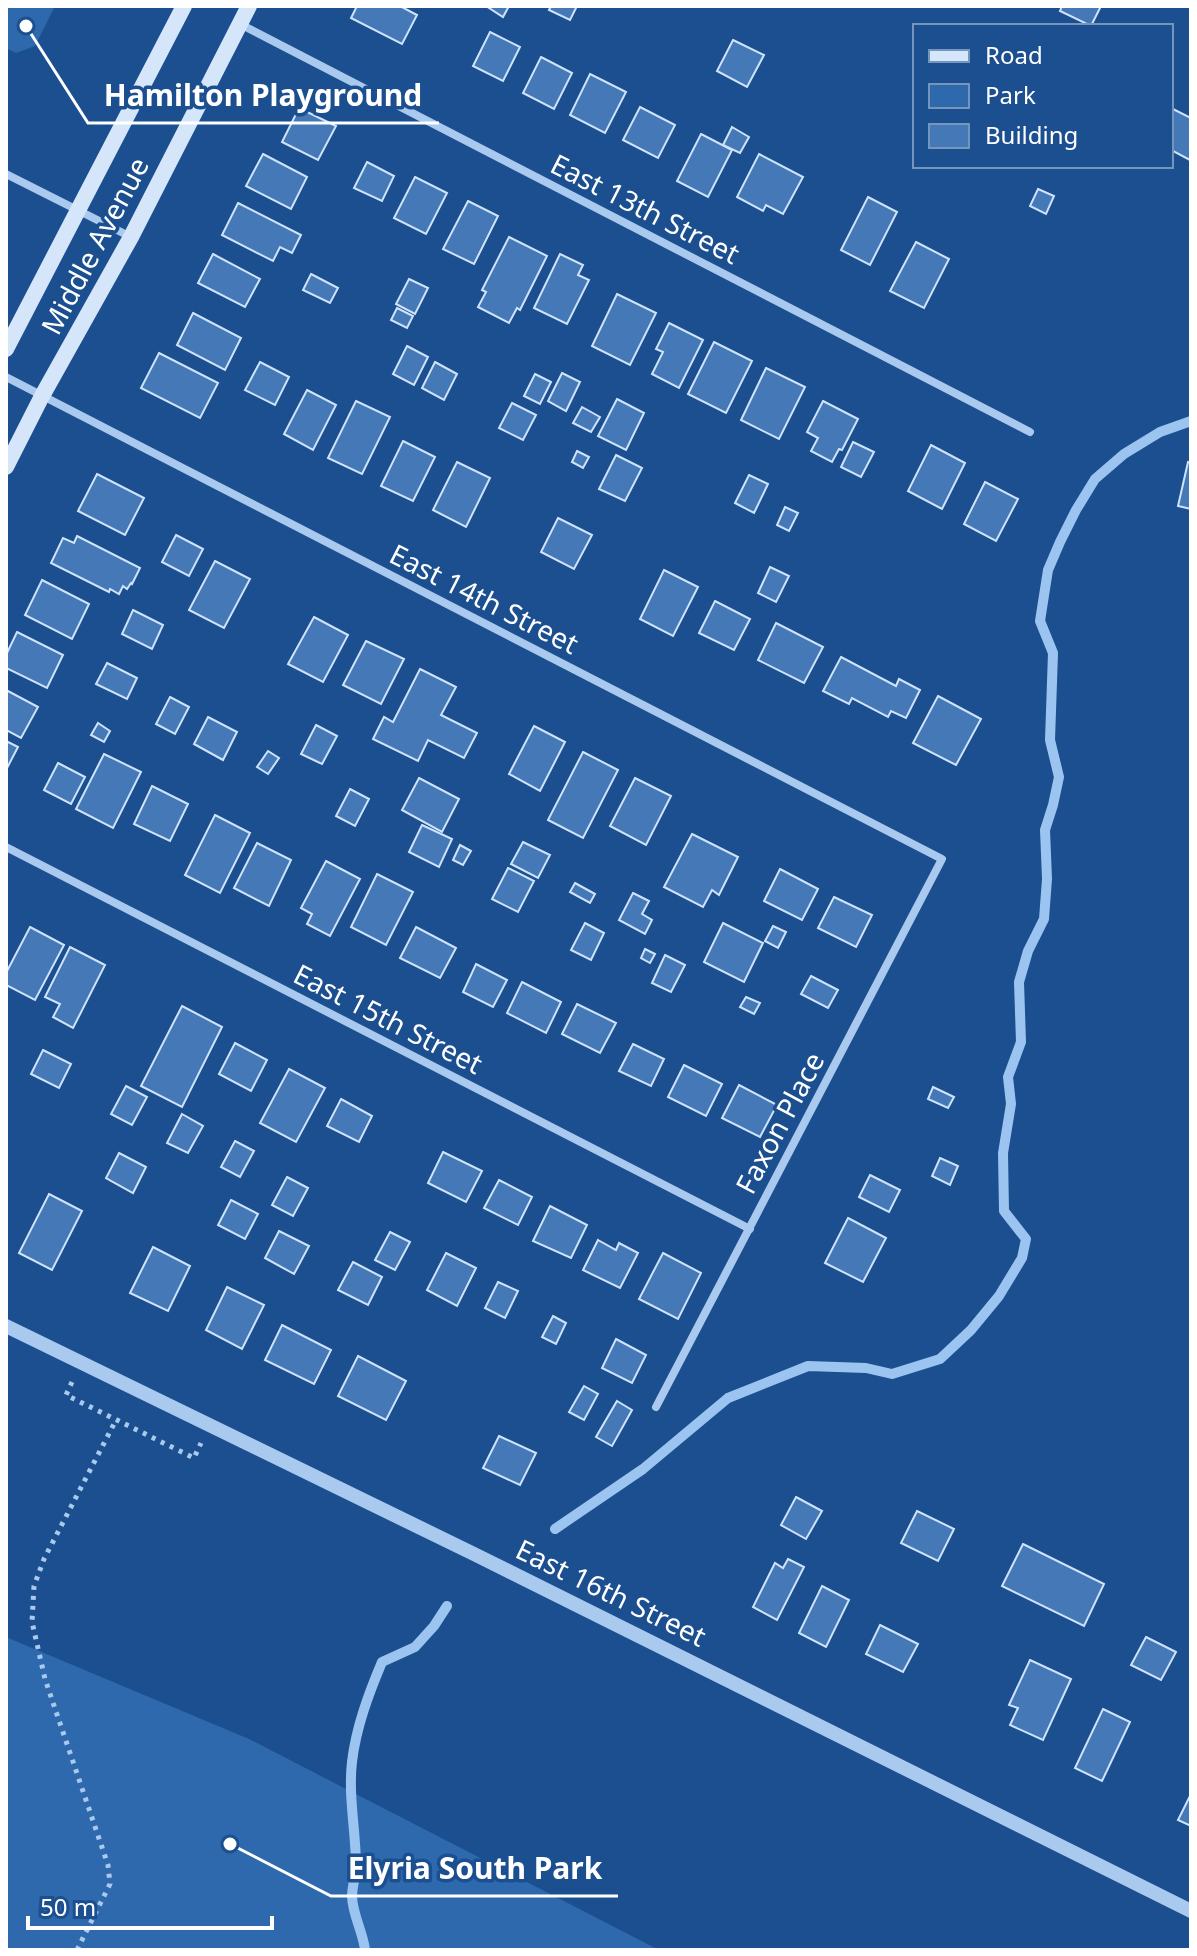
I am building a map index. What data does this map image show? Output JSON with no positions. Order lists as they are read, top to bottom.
{
  "streets": {
    "main road": ["Middle Avenue"],
    "street": [
      "East 13th Street",
      "East 14th Street",
      "East 15th Street",
      "Faxon Place",
      "East 16th Street"
    ]
  },
  "crossings": [
    ["East 13th Street", "Middle Avenue"],
    ["Middle Avenue", "East 14th Street"],
    ["East 14th Street", "Faxon Place"],
    ["East 15th Street", "Faxon Place"]
  ],
  "places": ["Hamilton Playground", "Elyria South Park"],
  "legend": ["Road", "Park", "Building"],
  "scale_bar": "50 m"
}
